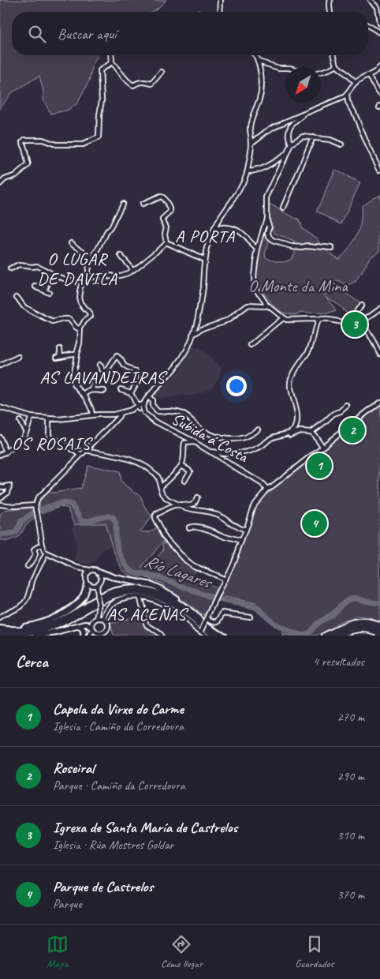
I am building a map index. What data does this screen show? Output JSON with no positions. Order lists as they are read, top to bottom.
{
  "streets": {
    "street": ["Subida á Costa"]
  },
  "districts": [
    "A PORTA",
    "O LUGAR DE DAVILA",
    "AS LAVANDEIRAS",
    "OS ROSAIS",
    "AS ACEÑAS"
  ],
  "water": ["Río Lagares"],
  "parks": ["O Monte da Mina"],
  "north": "bottom left",
  "page": {
    "search": "Buscar aquí",
    "pins": [
      "3",
      "2",
      "1",
      "4"
    ],
    "heading": ["Cerca", "4 resultados"],
    "list": [
      {
        "mark": "1",
        "name": "Capela da Virxe do Carme",
        "note": "Iglesia · Camiño da Corredoura",
        "value": "270 m"
      },
      {
        "mark": "2",
        "name": "Roseiral",
        "note": "Parque · Camiño da Corredoura",
        "value": "290 m"
      },
      {
        "mark": "3",
        "name": "Igrexa de Santa María de Castrelos",
        "note": "Iglesia · Rúa Mestres Goldar",
        "value": "310 m"
      },
      {
        "mark": "4",
        "name": "Parque de Castrelos",
        "note": "Parque",
        "value": "370 m"
      }
    ],
    "nav": ["Mapa", "Cómo llegar", "Guardados"]
  }
}
